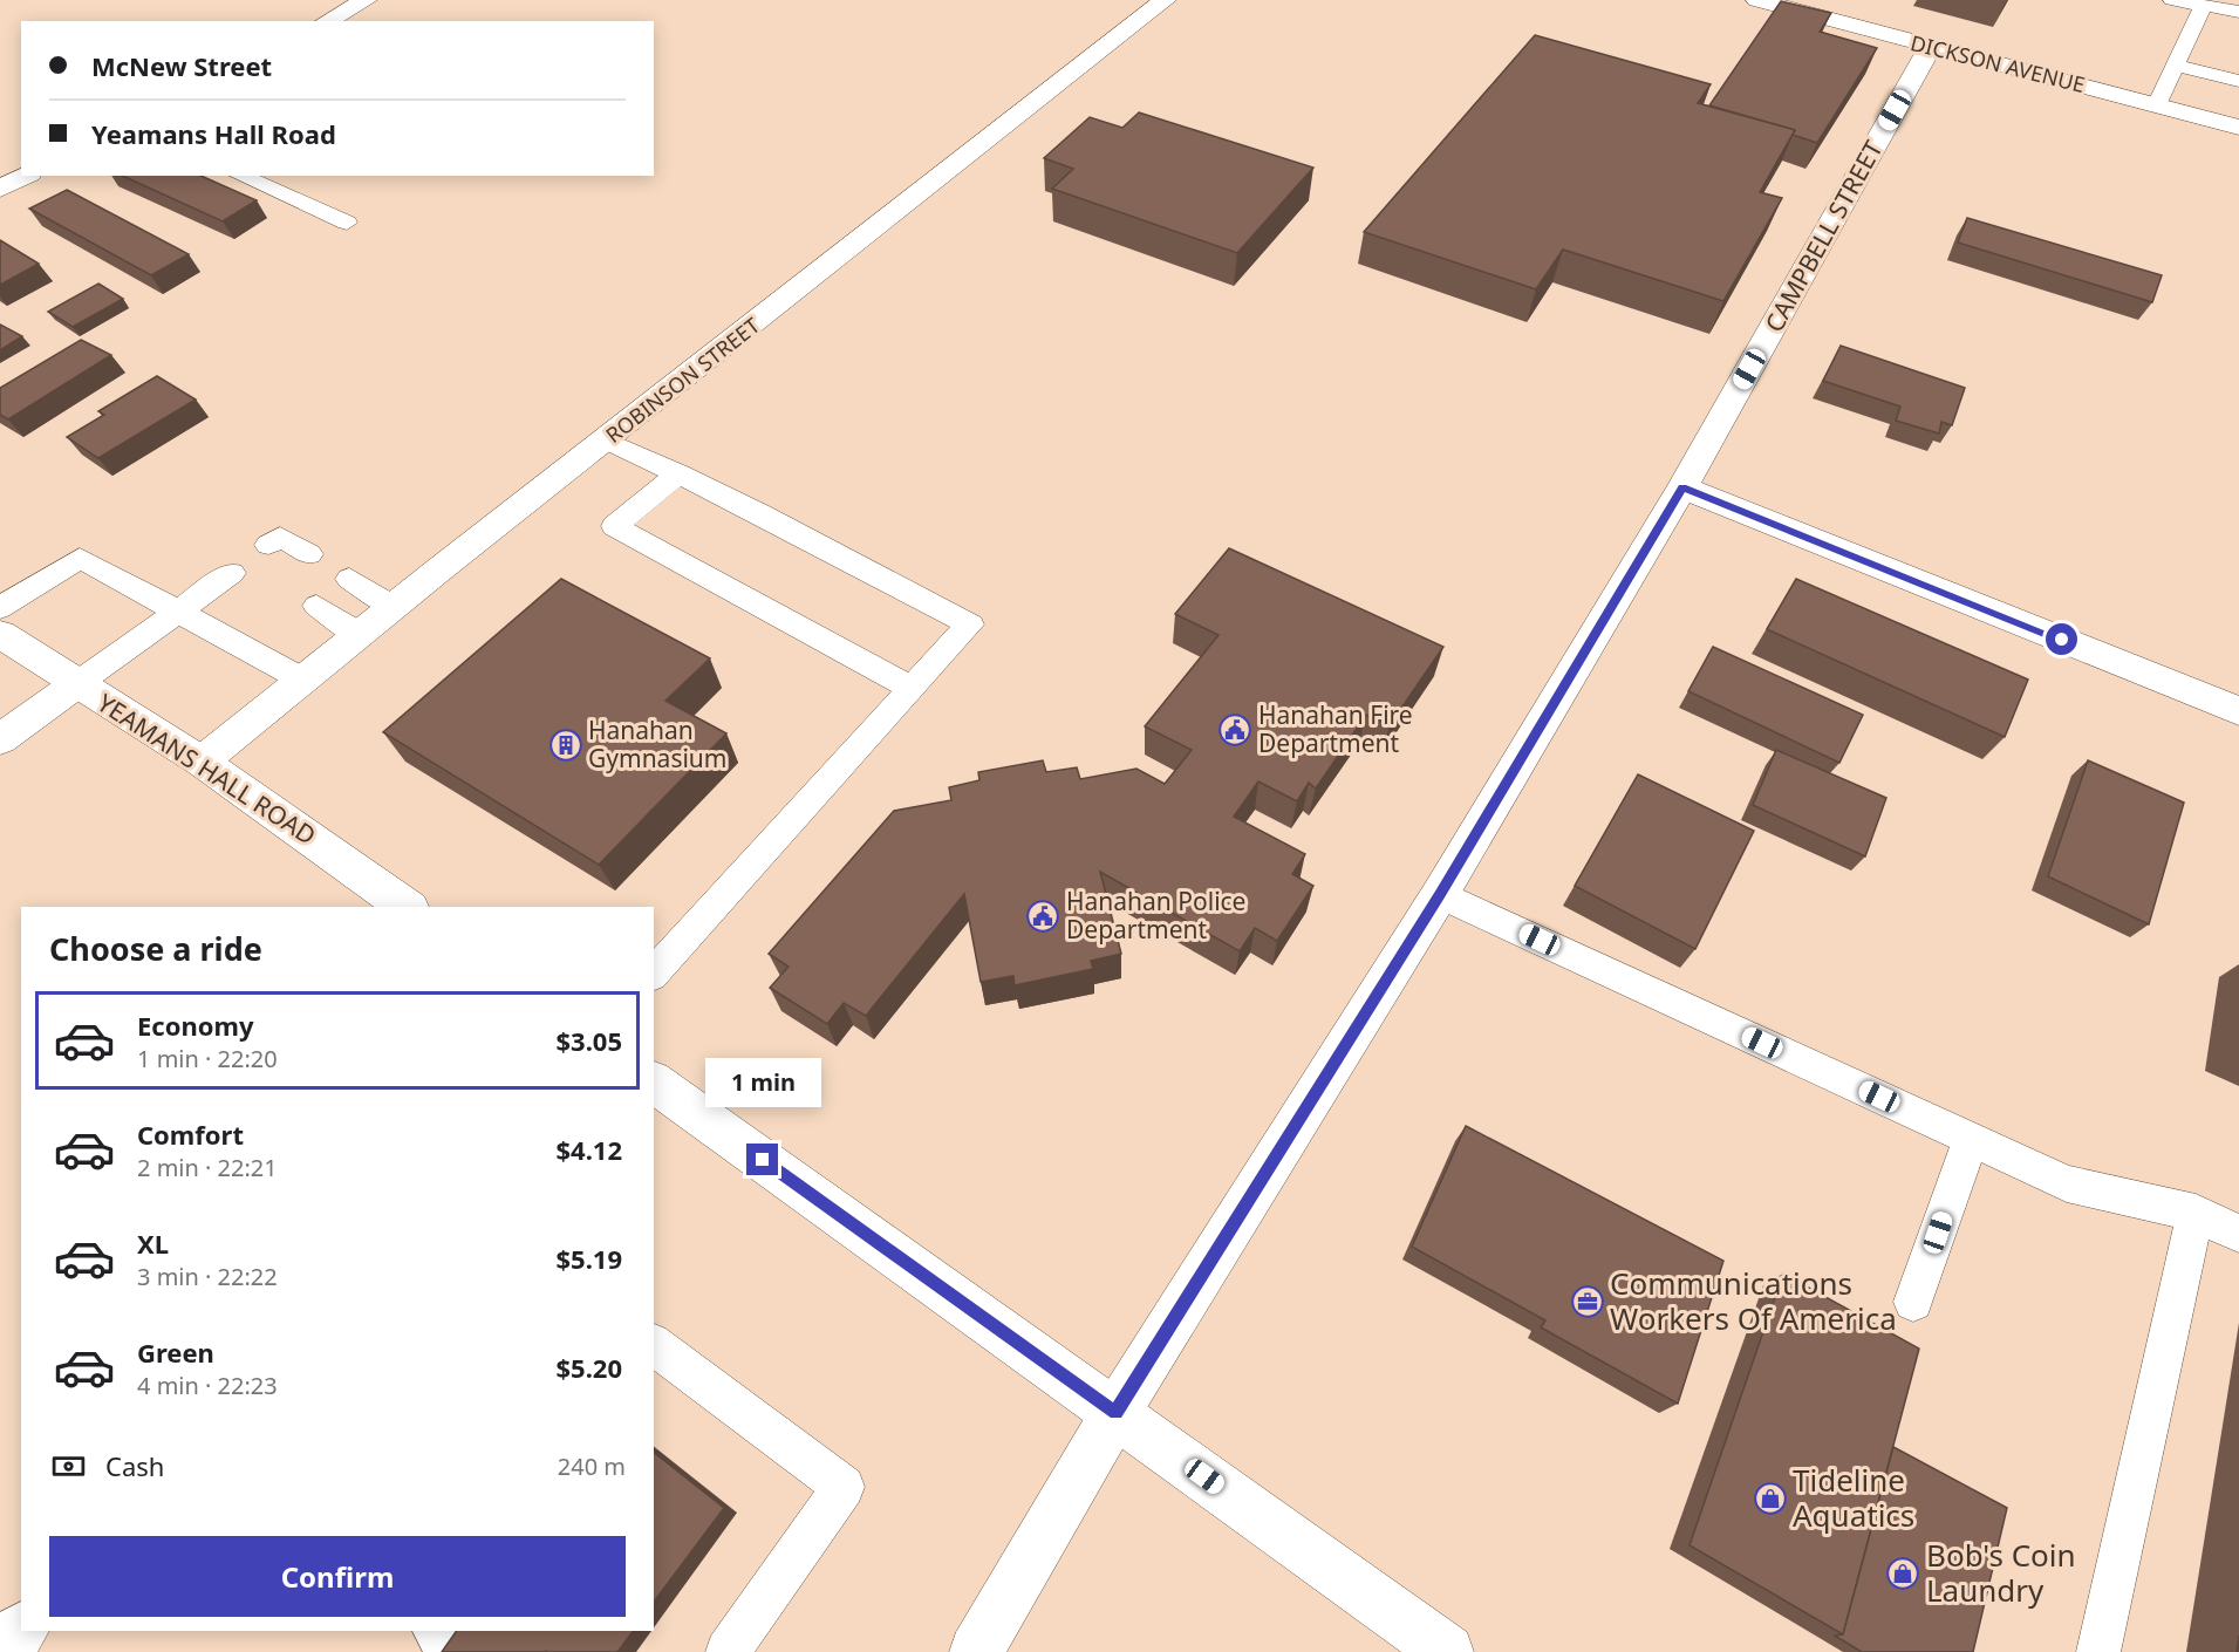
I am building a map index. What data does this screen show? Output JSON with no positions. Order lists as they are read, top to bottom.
{
  "streets": {
    "street": [
      "DICKSON AVENUE",
      "CAMPBELL STREET",
      "ROBINSON STREET",
      "YEAMANS HALL ROAD"
    ]
  },
  "crossings": [
    ["DICKSON AVENUE", "CAMPBELL STREET"],
    ["ROBINSON STREET", "YEAMANS HALL ROAD"]
  ],
  "places": {
    "public building": ["Hanahan Fire Department", "Hanahan Police Department"],
    "building": ["Hanahan Gymnasium"],
    "office": ["Communications Workers Of America"],
    "shop": ["Tideline Aquatics", "Bob's Coin Laundry"]
  },
  "page": {
    "banner": ["McNew Street", "Yeamans Hall Road"],
    "heading": "Choose a ride",
    "list": [
      {
        "name": "Economy",
        "note": "1 min · 22:20",
        "value": "$3.05"
      },
      {
        "name": "Comfort",
        "note": "2 min · 22:21",
        "value": "$4.12"
      },
      {
        "name": "XL",
        "note": "3 min · 22:22",
        "value": "$5.19"
      },
      {
        "name": "Green",
        "note": "4 min · 22:23",
        "value": "$5.20"
      }
    ],
    "bubble": "1 min",
    "pay": ["Cash", "240 m"],
    "buttons": "Confirm"
  }
}
